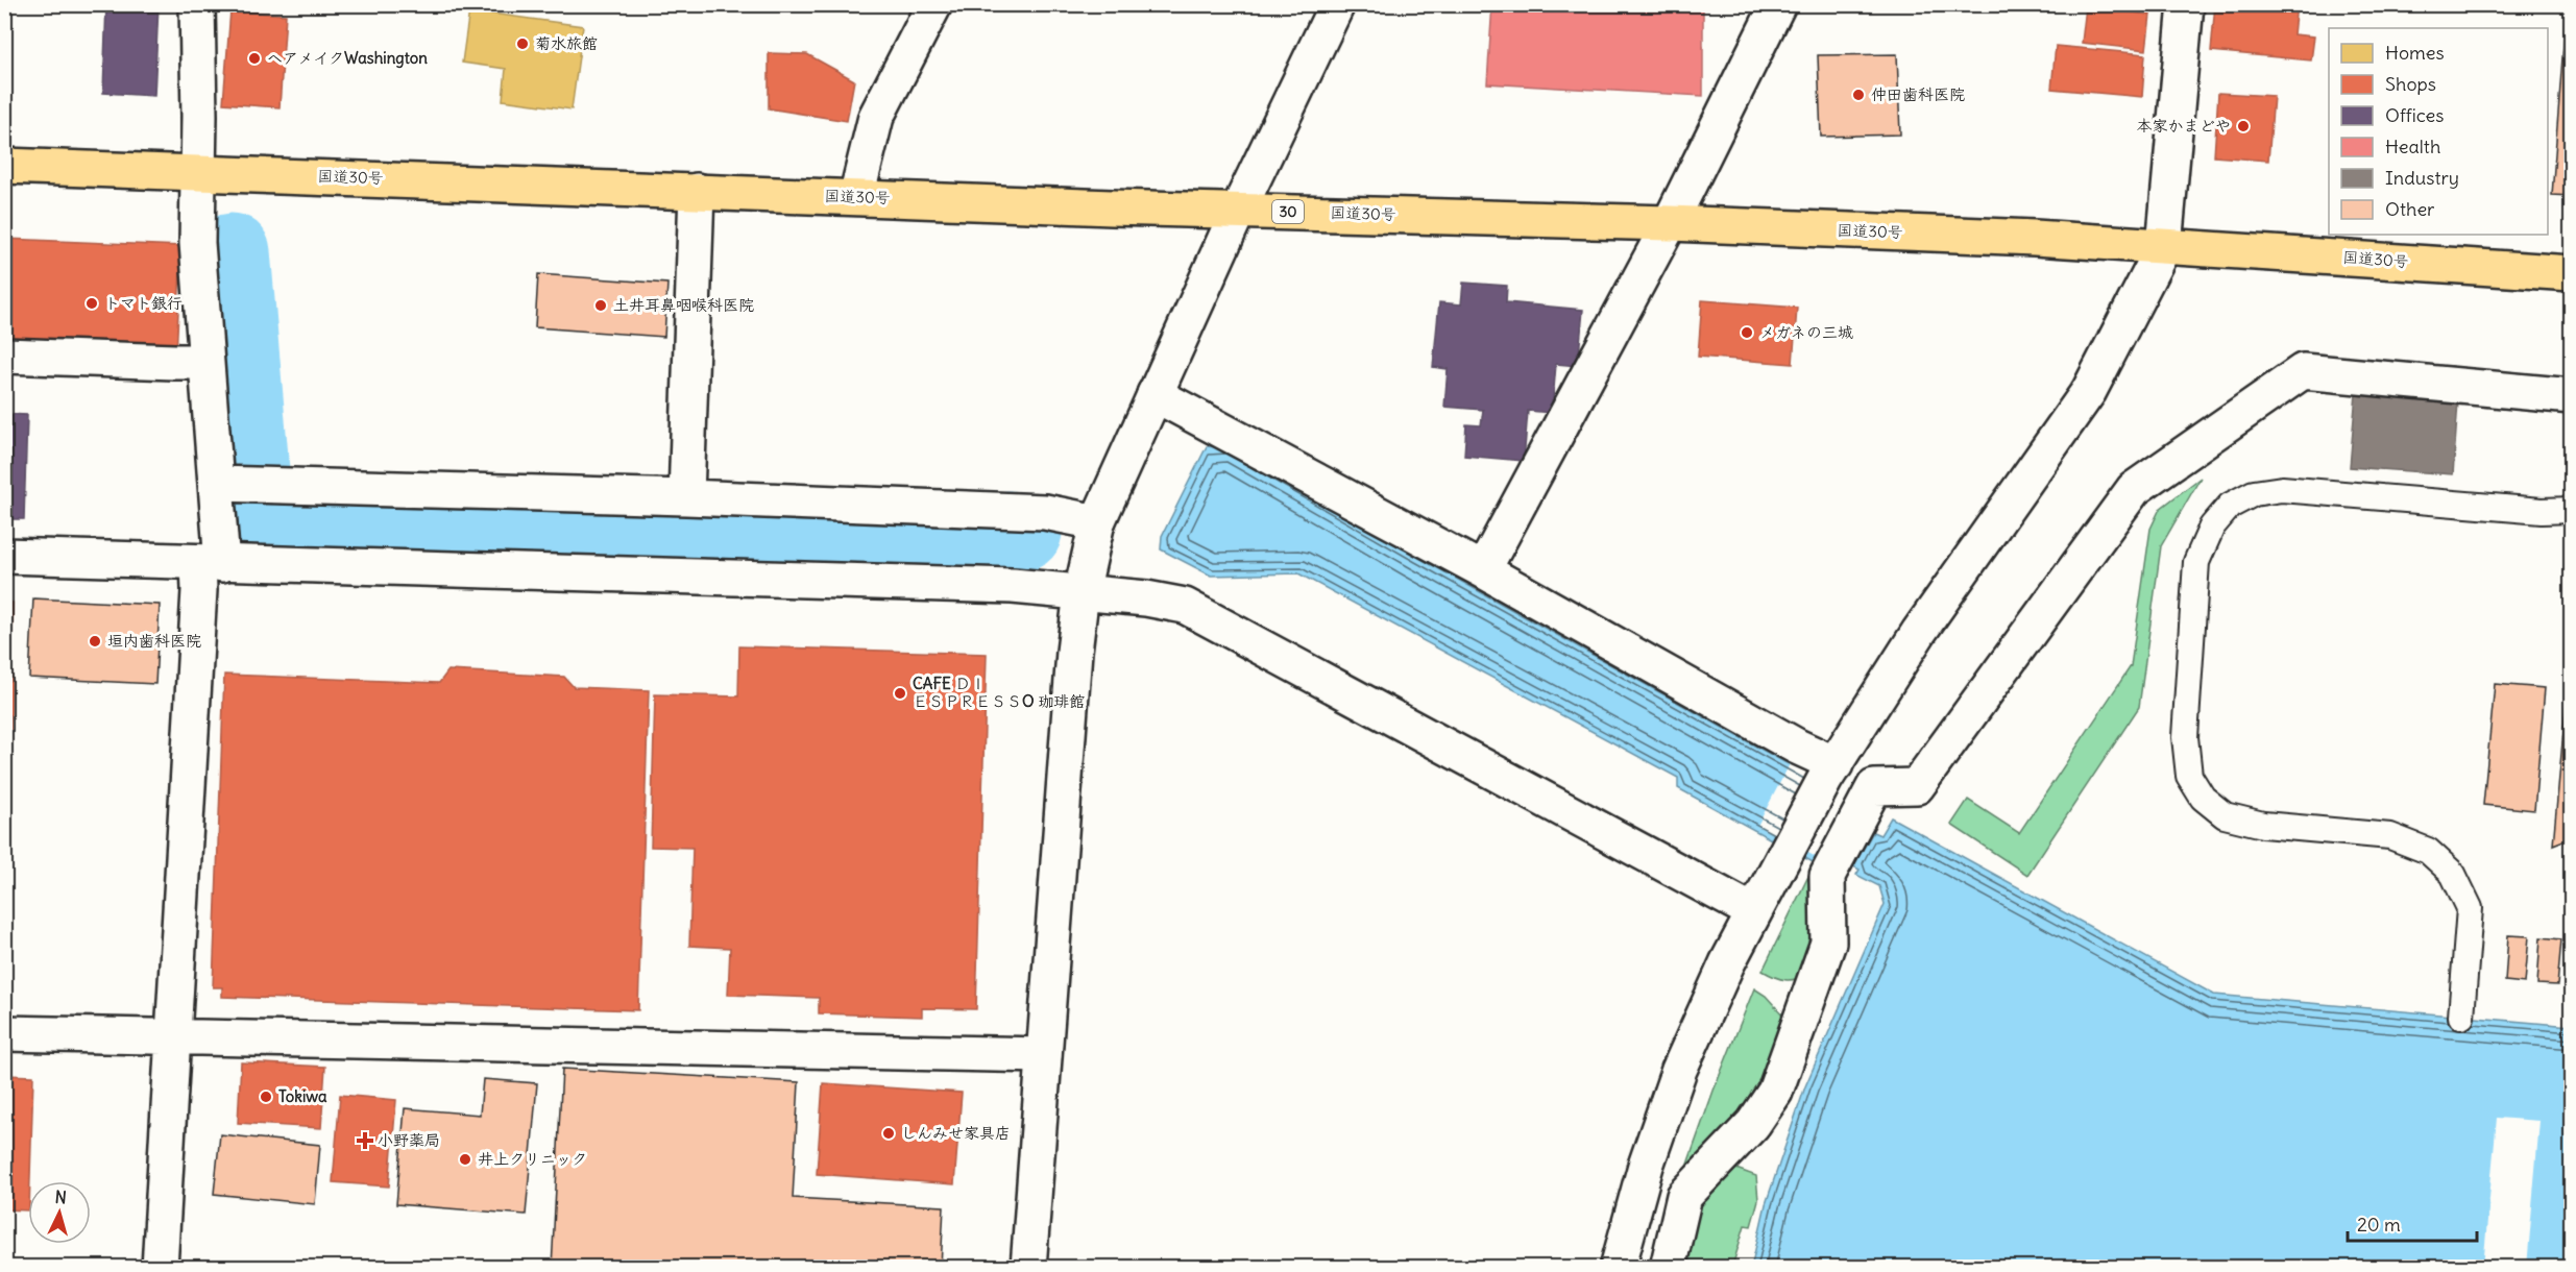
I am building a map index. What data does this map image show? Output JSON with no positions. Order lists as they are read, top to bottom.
{
  "streets": {
    "highway": ["国道30号", "30"]
  },
  "places": {
    "other": [
      "菊水旅館",
      "ヘアメイクWashington",
      "仲田歯科医院",
      "本家かまどや",
      "トマト銀行",
      "土井耳鼻咽喉科医院",
      "メガネの三城",
      "垣内歯科医院",
      "CAFE ＤＩ ＥＳＰＲＥＳＳO 珈琲館",
      "Tokiwa",
      "しんみせ家具店",
      "井上クリニック"
    ],
    "health": ["小野薬局"]
  },
  "legend": [
    "Homes",
    "Shops",
    "Offices",
    "Health",
    "Industry",
    "Other"
  ],
  "scale_bar": "20 m",
  "north": "top"
}
